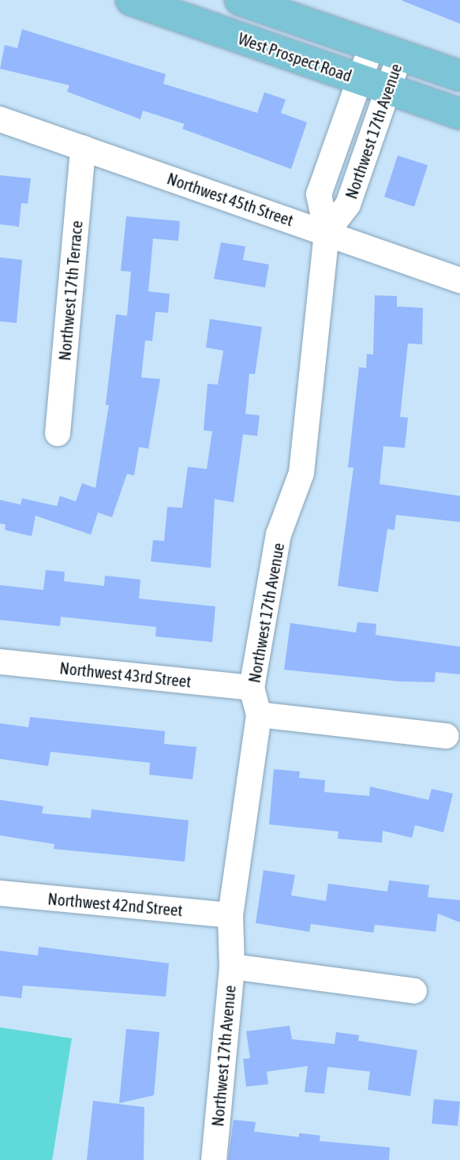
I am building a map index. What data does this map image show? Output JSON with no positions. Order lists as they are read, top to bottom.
{
  "streets": {
    "main road": ["West Prospect Road"],
    "street": [
      "Northwest 17th Avenue",
      "Northwest 45th Street",
      "Northwest 17th Terrace",
      "Northwest 43rd Street",
      "Northwest 42nd Street"
    ]
  },
  "crossings": [
    ["West Prospect Road", "Northwest 17th Avenue"],
    ["Northwest 17th Avenue", "Northwest 45th Street"],
    ["Northwest 17th Avenue", "Northwest 43rd Street"],
    ["Northwest 17th Avenue", "Northwest 42nd Street"],
    ["Northwest 45th Street", "Northwest 17th Terrace"]
  ]
}
